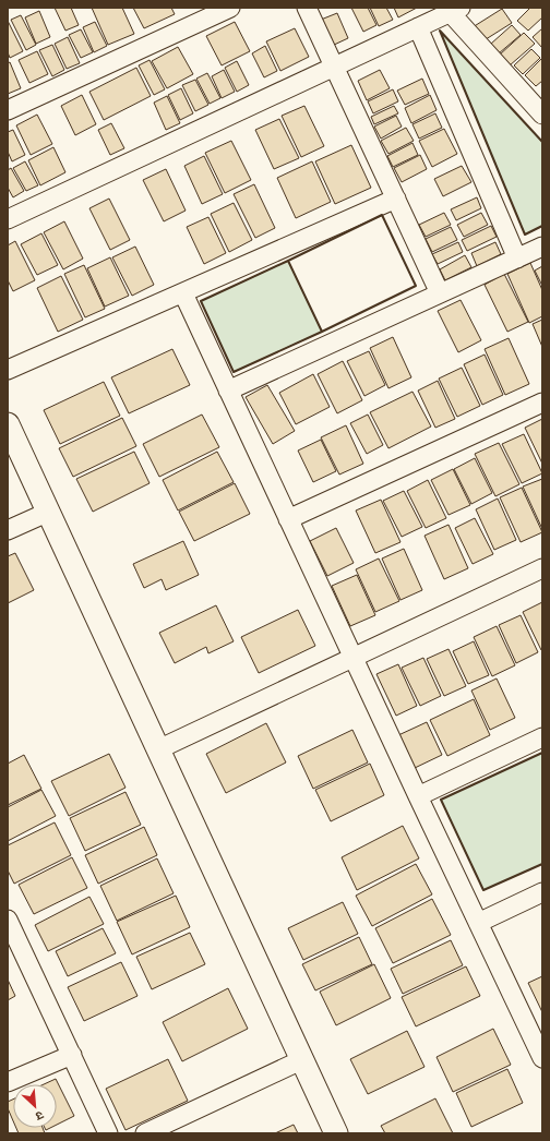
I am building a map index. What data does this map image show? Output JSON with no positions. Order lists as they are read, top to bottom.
{
  "north": "bottom right"
}
